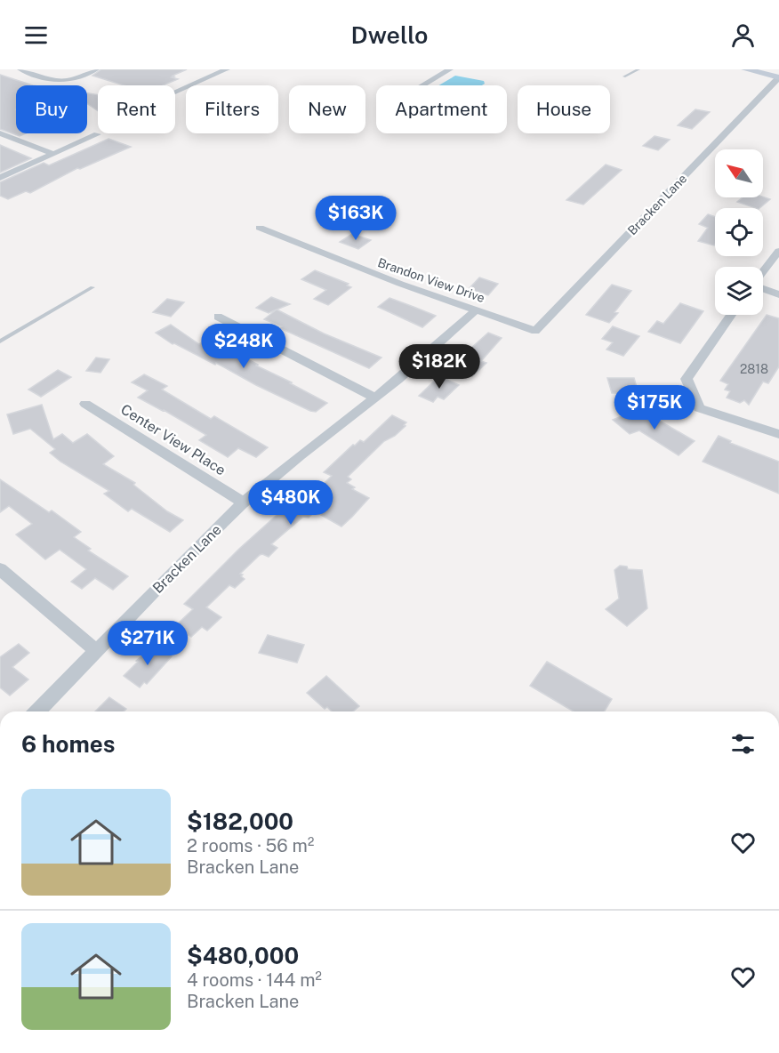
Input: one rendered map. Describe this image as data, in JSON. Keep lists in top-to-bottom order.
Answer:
{
  "streets": {
    "street": ["Bracken Lane", "Brandon View Drive", "Center View Place"]
  },
  "crossings": [
    ["Bracken Lane", "Brandon View Drive"],
    ["Bracken Lane", "Center View Place"]
  ],
  "house_numbers": ["2818"],
  "north": "top left",
  "page": {
    "header": "Dwello",
    "chip": [
      "Buy",
      "Rent",
      "Filters",
      "New",
      "Apartment",
      "House"
    ],
    "price": [
      "$163K",
      "$248K",
      "$182K",
      "$175K",
      "$480K",
      "$271K"
    ],
    "heading": "6 homes",
    "list": [
      {
        "name": "$182,000",
        "note": "2 rooms · 56 m² · Bracken Lane"
      },
      {
        "name": "$480,000",
        "note": "4 rooms · 144 m² · Bracken Lane"
      }
    ]
  }
}
